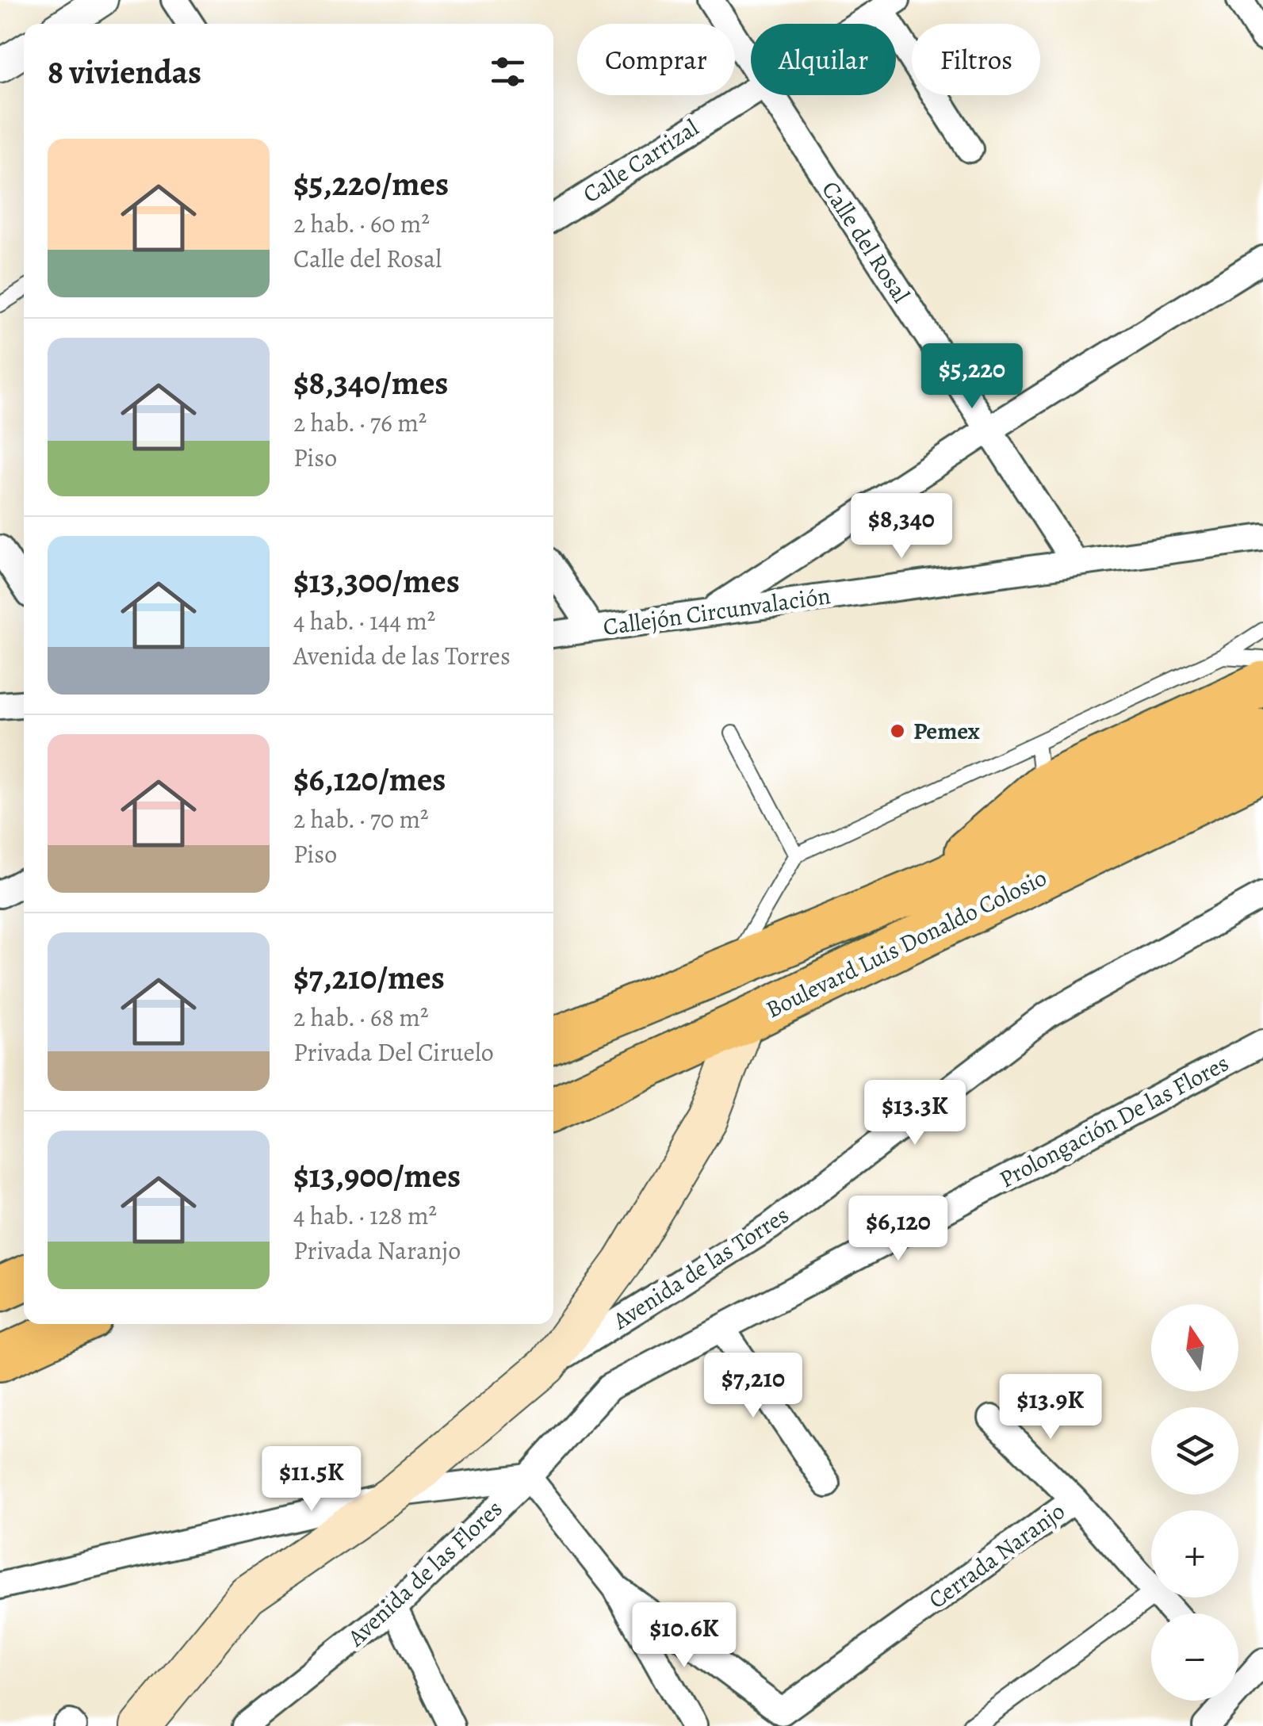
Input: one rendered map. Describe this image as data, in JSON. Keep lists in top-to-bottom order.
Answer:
{
  "streets": {
    "highway": ["Boulevard Luis Donaldo Colosio"],
    "main road": ["Avenida de las Torres"],
    "street": [
      "Calle Carrizal",
      "Calle del Rosal",
      "Callejón Circunvalación",
      "Prolongación De las Flores",
      "Cerrada Naranjo",
      "Avenida de las Flores"
    ]
  },
  "crossings": [
    ["Calle del Rosal", "Callejón Circunvalación"],
    ["Boulevard Luis Donaldo Colosio", "Avenida de las Torres"],
    ["Prolongación De las Flores", "Avenida de las Flores"]
  ],
  "places": ["Pemex"],
  "north": "top",
  "page": {
    "chip": ["Comprar", "Alquilar", "Filtros"],
    "heading": "8 viviendas",
    "list": [
      {
        "name": "$5,220/mes",
        "note": "2 hab. · 60 m² · Calle del Rosal"
      },
      {
        "name": "$8,340/mes",
        "note": "2 hab. · 76 m² · Piso"
      },
      {
        "name": "$13,300/mes",
        "note": "4 hab. · 144 m² · Avenida de las Torres"
      },
      {
        "name": "$6,120/mes",
        "note": "2 hab. · 70 m² · Piso"
      },
      {
        "name": "$7,210/mes",
        "note": "2 hab. · 68 m² · Privada Del Ciruelo"
      },
      {
        "name": "$13,900/mes",
        "note": "4 hab. · 128 m² · Privada Naranjo"
      }
    ],
    "price": [
      "$5,220",
      "$8,340",
      "$13.3K",
      "$6,120",
      "$7,210",
      "$13.9K",
      "$11.5K",
      "$10.6K"
    ],
    "map_buttons": ["+", "−"]
  }
}
